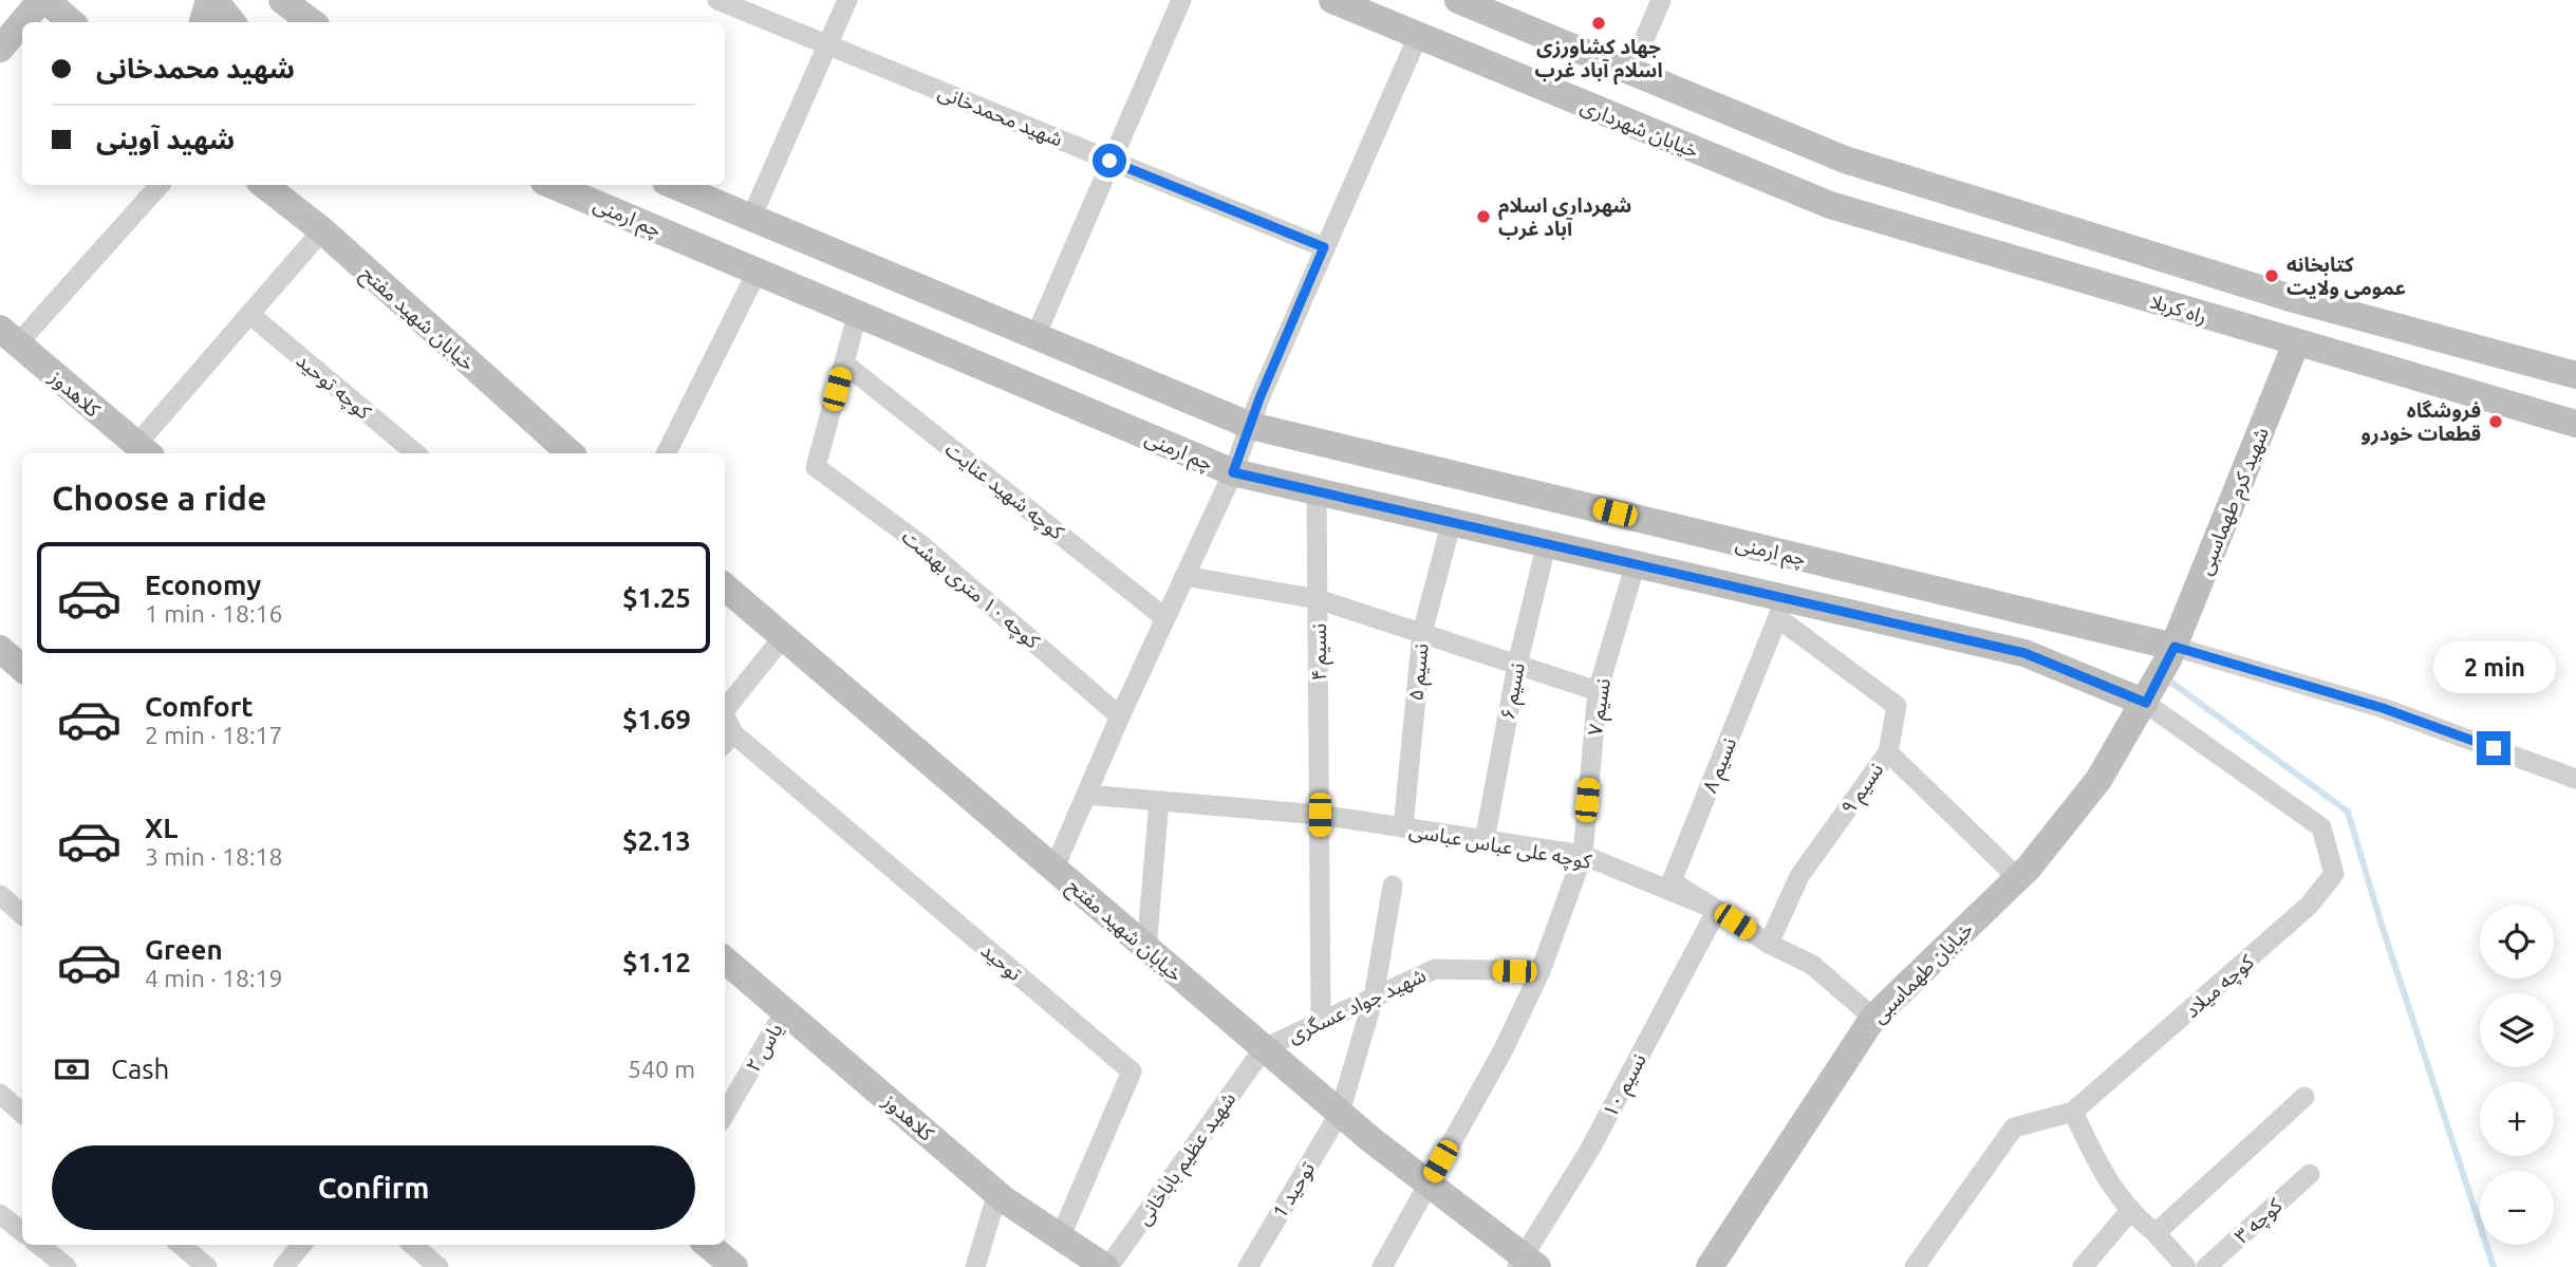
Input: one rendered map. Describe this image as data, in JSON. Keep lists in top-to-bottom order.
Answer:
{
  "streets": {
    "street": [
      "شهید محمدخانی",
      "خیابان شهرداری",
      "چم ارمنی",
      "راه کربلا",
      "خیابان شهید مفتح",
      "کوچه توحید",
      "کلاهدوز",
      "کوچه شهید عنایت",
      "شهید کرم طهماسبی",
      "کوچه ۱۰ متری بهشت",
      "نسیم ۴",
      "نسیم ۵",
      "نسیم ۶",
      "نسیم ۷",
      "نسیم ۸",
      "نسیم ۹",
      "کوچه علی عباس عباسی",
      "توحید",
      "خیابان طهماسبی",
      "کوچه میلاد",
      "شهید جواد عسگری",
      "یاس ۲",
      "نسیم ۱۰",
      "شهید عظیم باباخانی",
      "توحید 1",
      "کوچه ۳"
    ]
  },
  "crossings": [
    ["خیابان شهرداری", "راه کربلا"],
    ["چم ارمنی", "شهید کرم طهماسبی"],
    ["چم ارمنی", "نسیم ۴"],
    ["چم ارمنی", "نسیم ۵"],
    ["چم ارمنی", "نسیم ۶"],
    ["چم ارمنی", "نسیم ۷"],
    ["چم ارمنی", "نسیم ۸"],
    ["چم ارمنی", "خیابان طهماسبی"],
    ["چم ارمنی", "کوچه میلاد"],
    ["راه کربلا", "شهید کرم طهماسبی"],
    ["خیابان شهید مفتح", "نسیم ۷"],
    ["خیابان شهید مفتح", "شهید جواد عسگری"],
    ["خیابان شهید مفتح", "نسیم ۱۰"],
    ["خیابان شهید مفتح", "شهید عظیم باباخانی"],
    ["خیابان شهید مفتح", "توحید 1"],
    ["کلاهدوز", "توحید"],
    ["کلاهدوز", "یاس ۲"],
    ["کلاهدوز", "شهید عظیم باباخانی"],
    ["کوچه شهید عنایت", "کوچه ۱۰ متری بهشت"],
    ["شهید کرم طهماسبی", "خیابان طهماسبی"],
    ["شهید کرم طهماسبی", "کوچه میلاد"],
    ["نسیم ۴", "کوچه علی عباس عباسی"],
    ["نسیم ۴", "شهید جواد عسگری"],
    ["نسیم ۵", "کوچه علی عباس عباسی"],
    ["نسیم ۶", "کوچه علی عباس عباسی"],
    ["نسیم ۷", "کوچه علی عباس عباسی"],
    ["نسیم ۷", "شهید جواد عسگری"],
    ["نسیم ۸", "کوچه علی عباس عباسی"],
    ["نسیم ۸", "نسیم ۱۰"],
    ["نسیم ۹", "کوچه علی عباس عباسی"],
    ["نسیم ۹", "خیابان طهماسبی"],
    ["کوچه علی عباس عباسی", "خیابان طهماسبی"],
    ["کوچه علی عباس عباسی", "نسیم ۱۰"],
    ["خیابان طهماسبی", "کوچه میلاد"],
    ["شهید جواد عسگری", "شهید عظیم باباخانی"],
    ["شهید جواد عسگری", "توحید 1"]
  ],
  "places": [
    "جهاد کشاورزی اسلام آباد غرب",
    "شهرداری اسلام آباد غرب",
    "کتابخانه عمومی ولایت",
    "فروشگاه قطعات خودرو"
  ],
  "page": {
    "banner": ["شهید محمدخانی", "شهید آوینی"],
    "heading": "Choose a ride",
    "list": [
      {
        "name": "Economy",
        "note": "1 min · 18:16",
        "value": "$1.25"
      },
      {
        "name": "Comfort",
        "note": "2 min · 18:17",
        "value": "$1.69"
      },
      {
        "name": "XL",
        "note": "3 min · 18:18",
        "value": "$2.13"
      },
      {
        "name": "Green",
        "note": "4 min · 18:19",
        "value": "$1.12"
      }
    ],
    "bubble": "2 min",
    "map_buttons": ["+", "−"],
    "pay": ["Cash", "540 m"],
    "buttons": "Confirm"
  }
}
